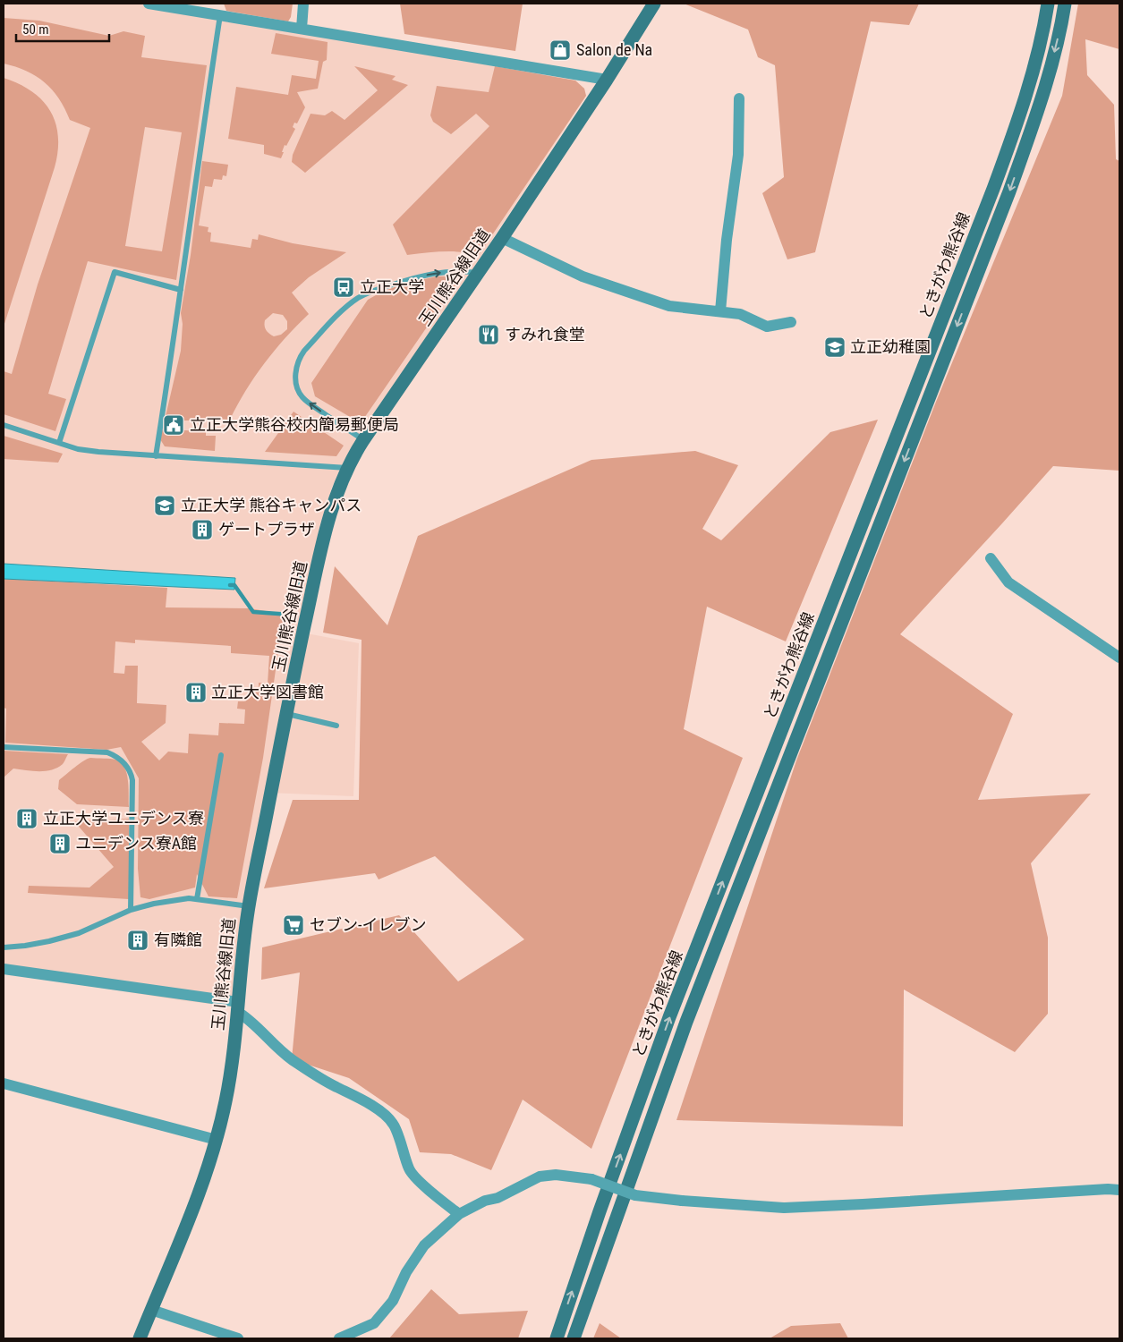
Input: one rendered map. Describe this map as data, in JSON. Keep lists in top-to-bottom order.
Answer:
{
  "streets": {
    "main road": ["ときがわ熊谷線", "玉川熊谷線旧道"]
  },
  "places": {
    "shop": ["Salon de Na"],
    "bus stop": ["立正大学"],
    "restaurant": ["すみれ食堂"],
    "school or university": ["立正幼稚園", "立正大学 熊谷キャンパス"],
    "public building": ["立正大学熊谷校内簡易郵便局"],
    "building": [
      "ゲートプラザ",
      "立正大学図書館",
      "立正大学ユニデンス寮",
      "ユニデンス寮A館",
      "有隣館"
    ],
    "supermarket": ["セブン-イレブン"]
  },
  "scale_bar": "50 m"
}
